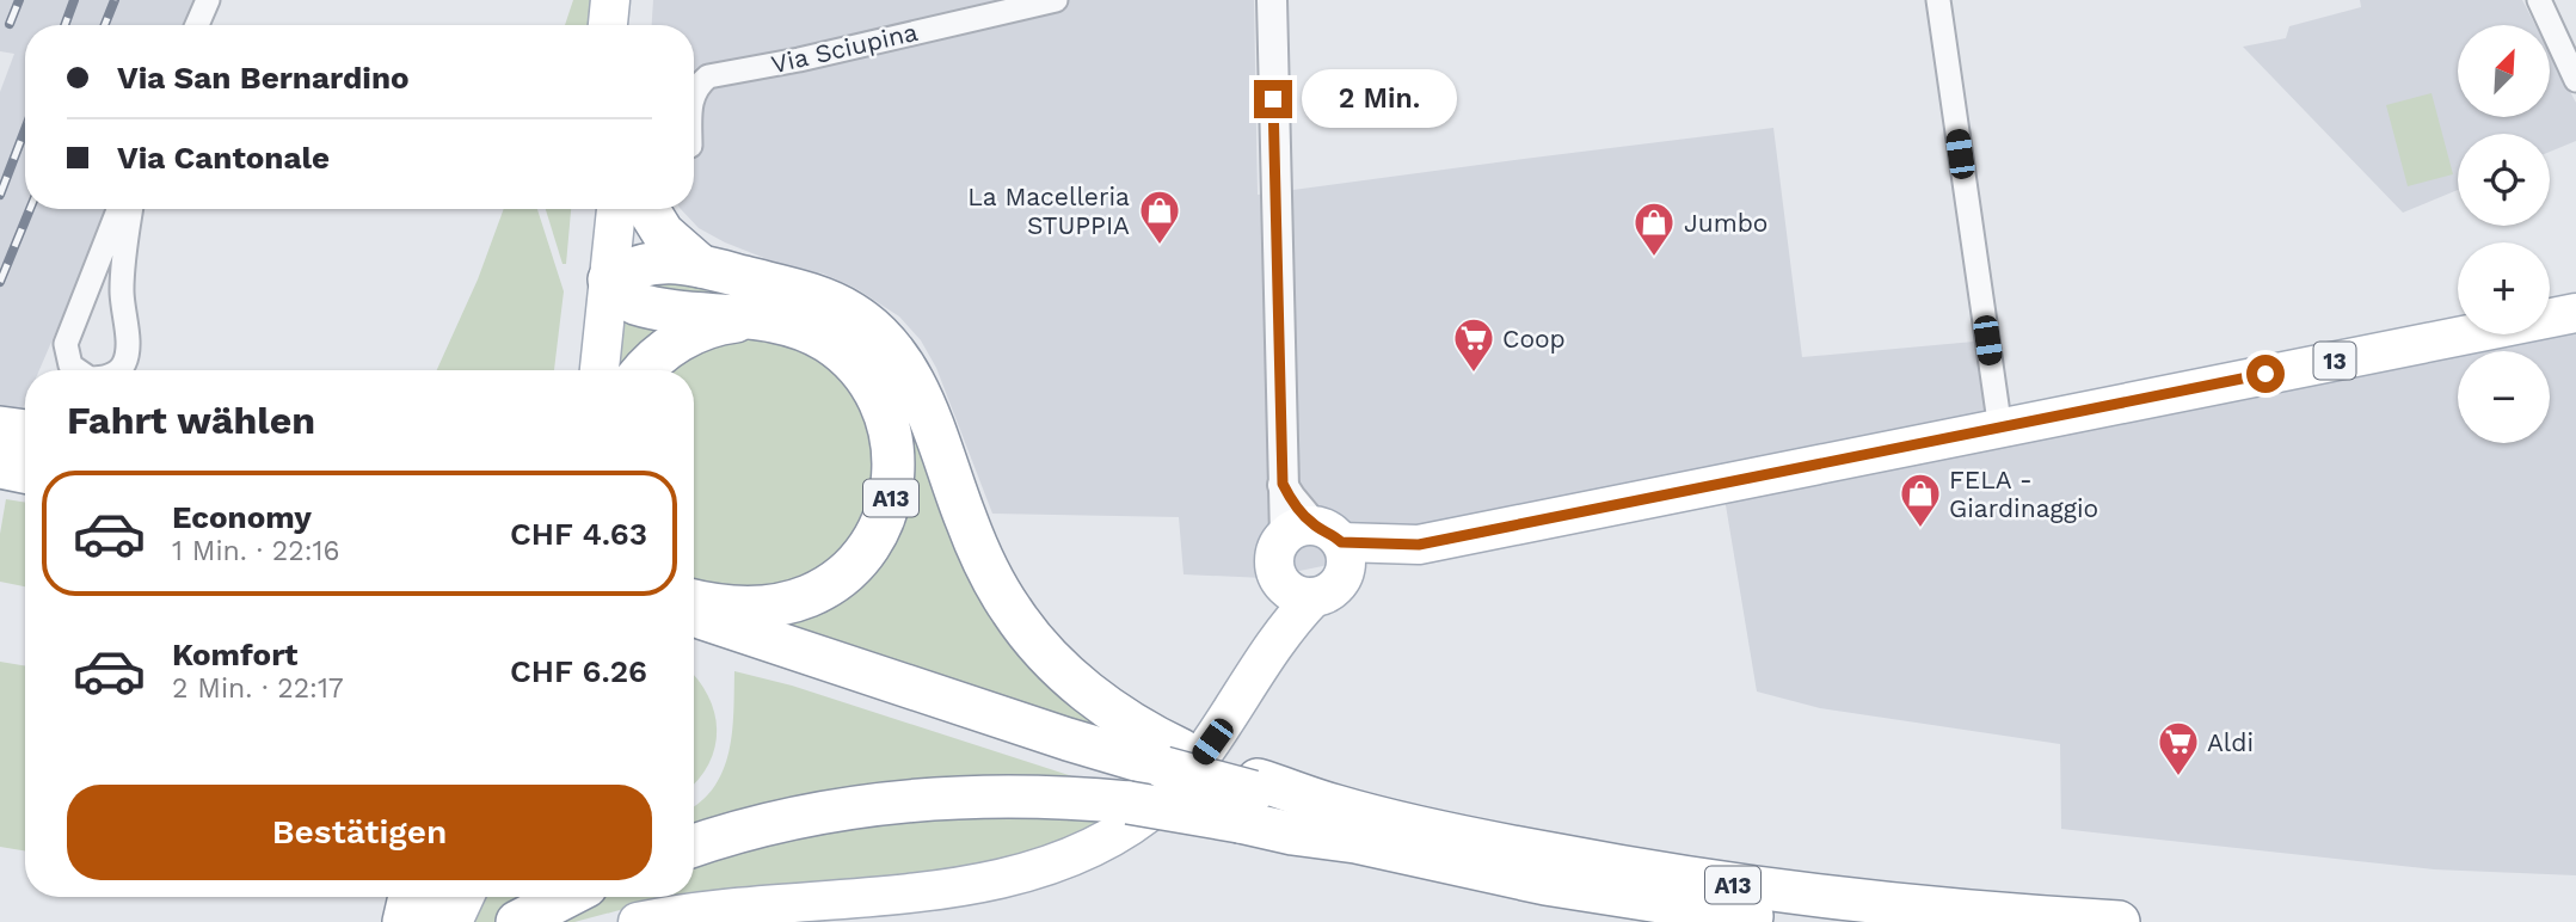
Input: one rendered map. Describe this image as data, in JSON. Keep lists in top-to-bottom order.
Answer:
{
  "streets": {
    "highway": ["A13"],
    "main road": ["13"],
    "street": ["Via Sciupina"]
  },
  "places": {
    "shop": ["La Macelleria STUPPIA", "Jumbo", "FELA - Giardinaggio"],
    "supermarket": ["Coop", "Aldi"]
  },
  "north": "top right",
  "page": {
    "map_buttons": ["+", "−"],
    "banner": ["Via San Bernardino", "Via Cantonale"],
    "bubble": "2 Min.",
    "heading": "Fahrt wählen",
    "list": [
      {
        "name": "Economy",
        "note": "1 Min. · 22:16",
        "value": "CHF 4.63"
      },
      {
        "name": "Komfort",
        "note": "2 Min. · 22:17",
        "value": "CHF 6.26"
      }
    ],
    "buttons": "Bestätigen"
  }
}
